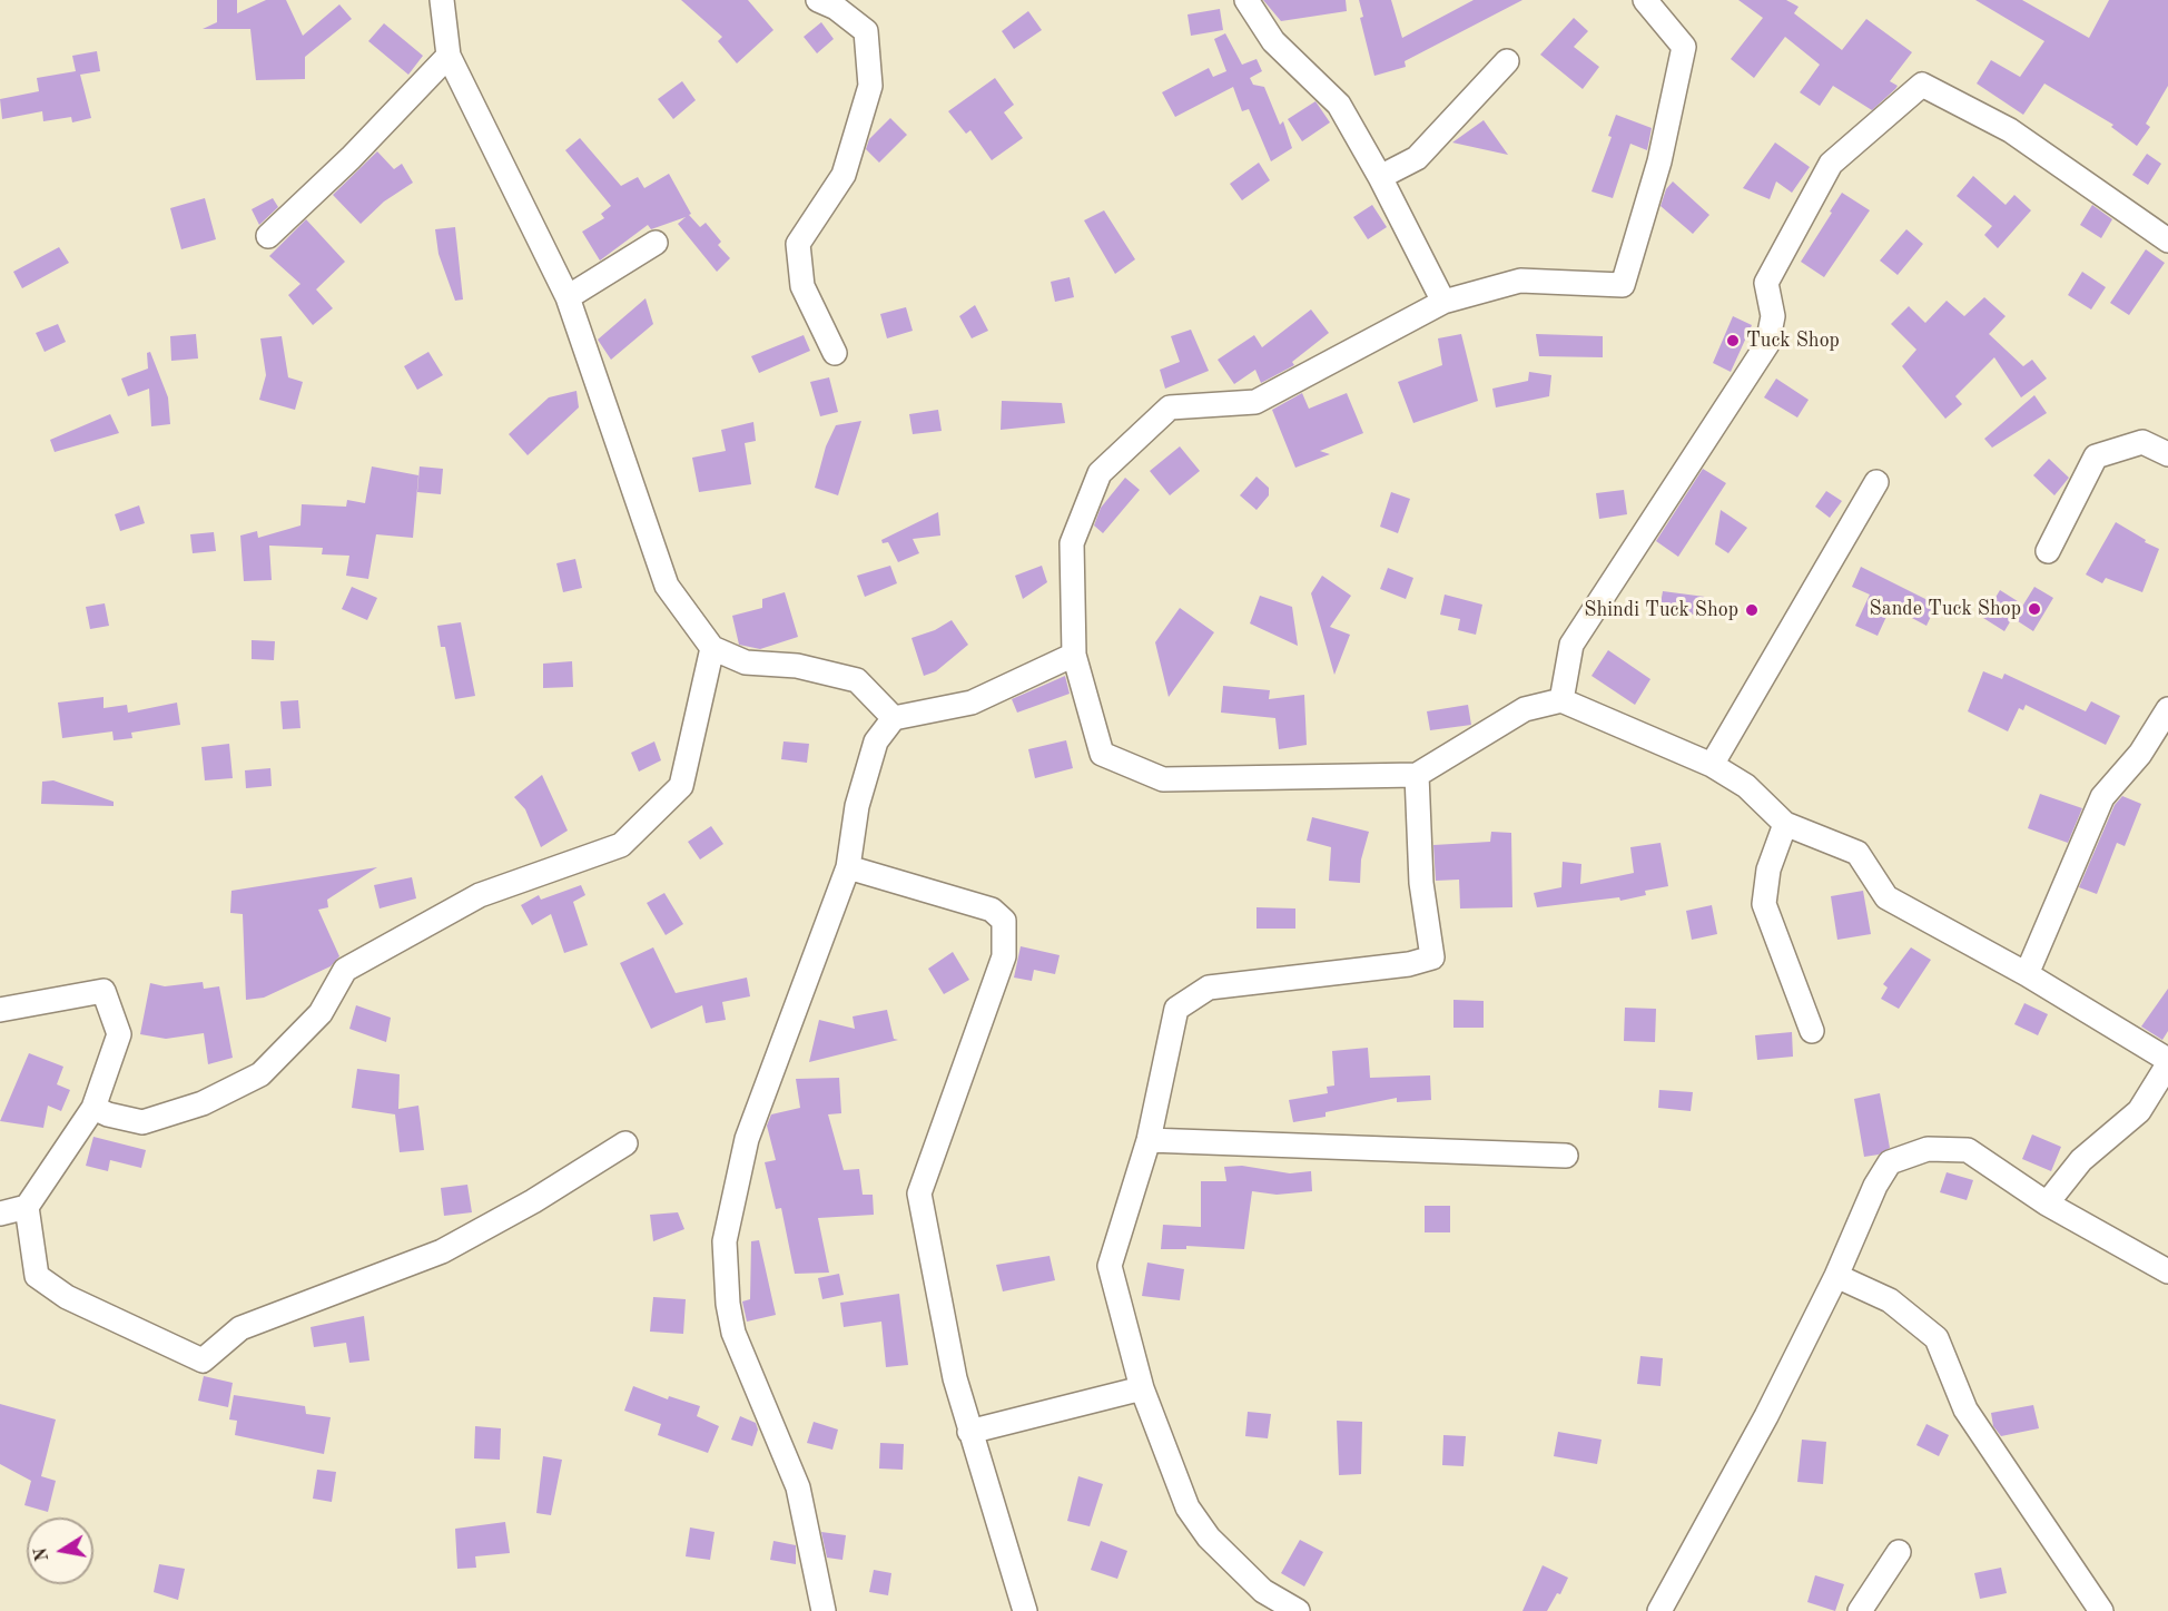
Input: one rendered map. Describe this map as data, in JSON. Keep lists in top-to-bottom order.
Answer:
{
  "places": ["Tuck Shop", "Sande Tuck Shop", "Shindi Tuck Shop"],
  "north": "left"
}
